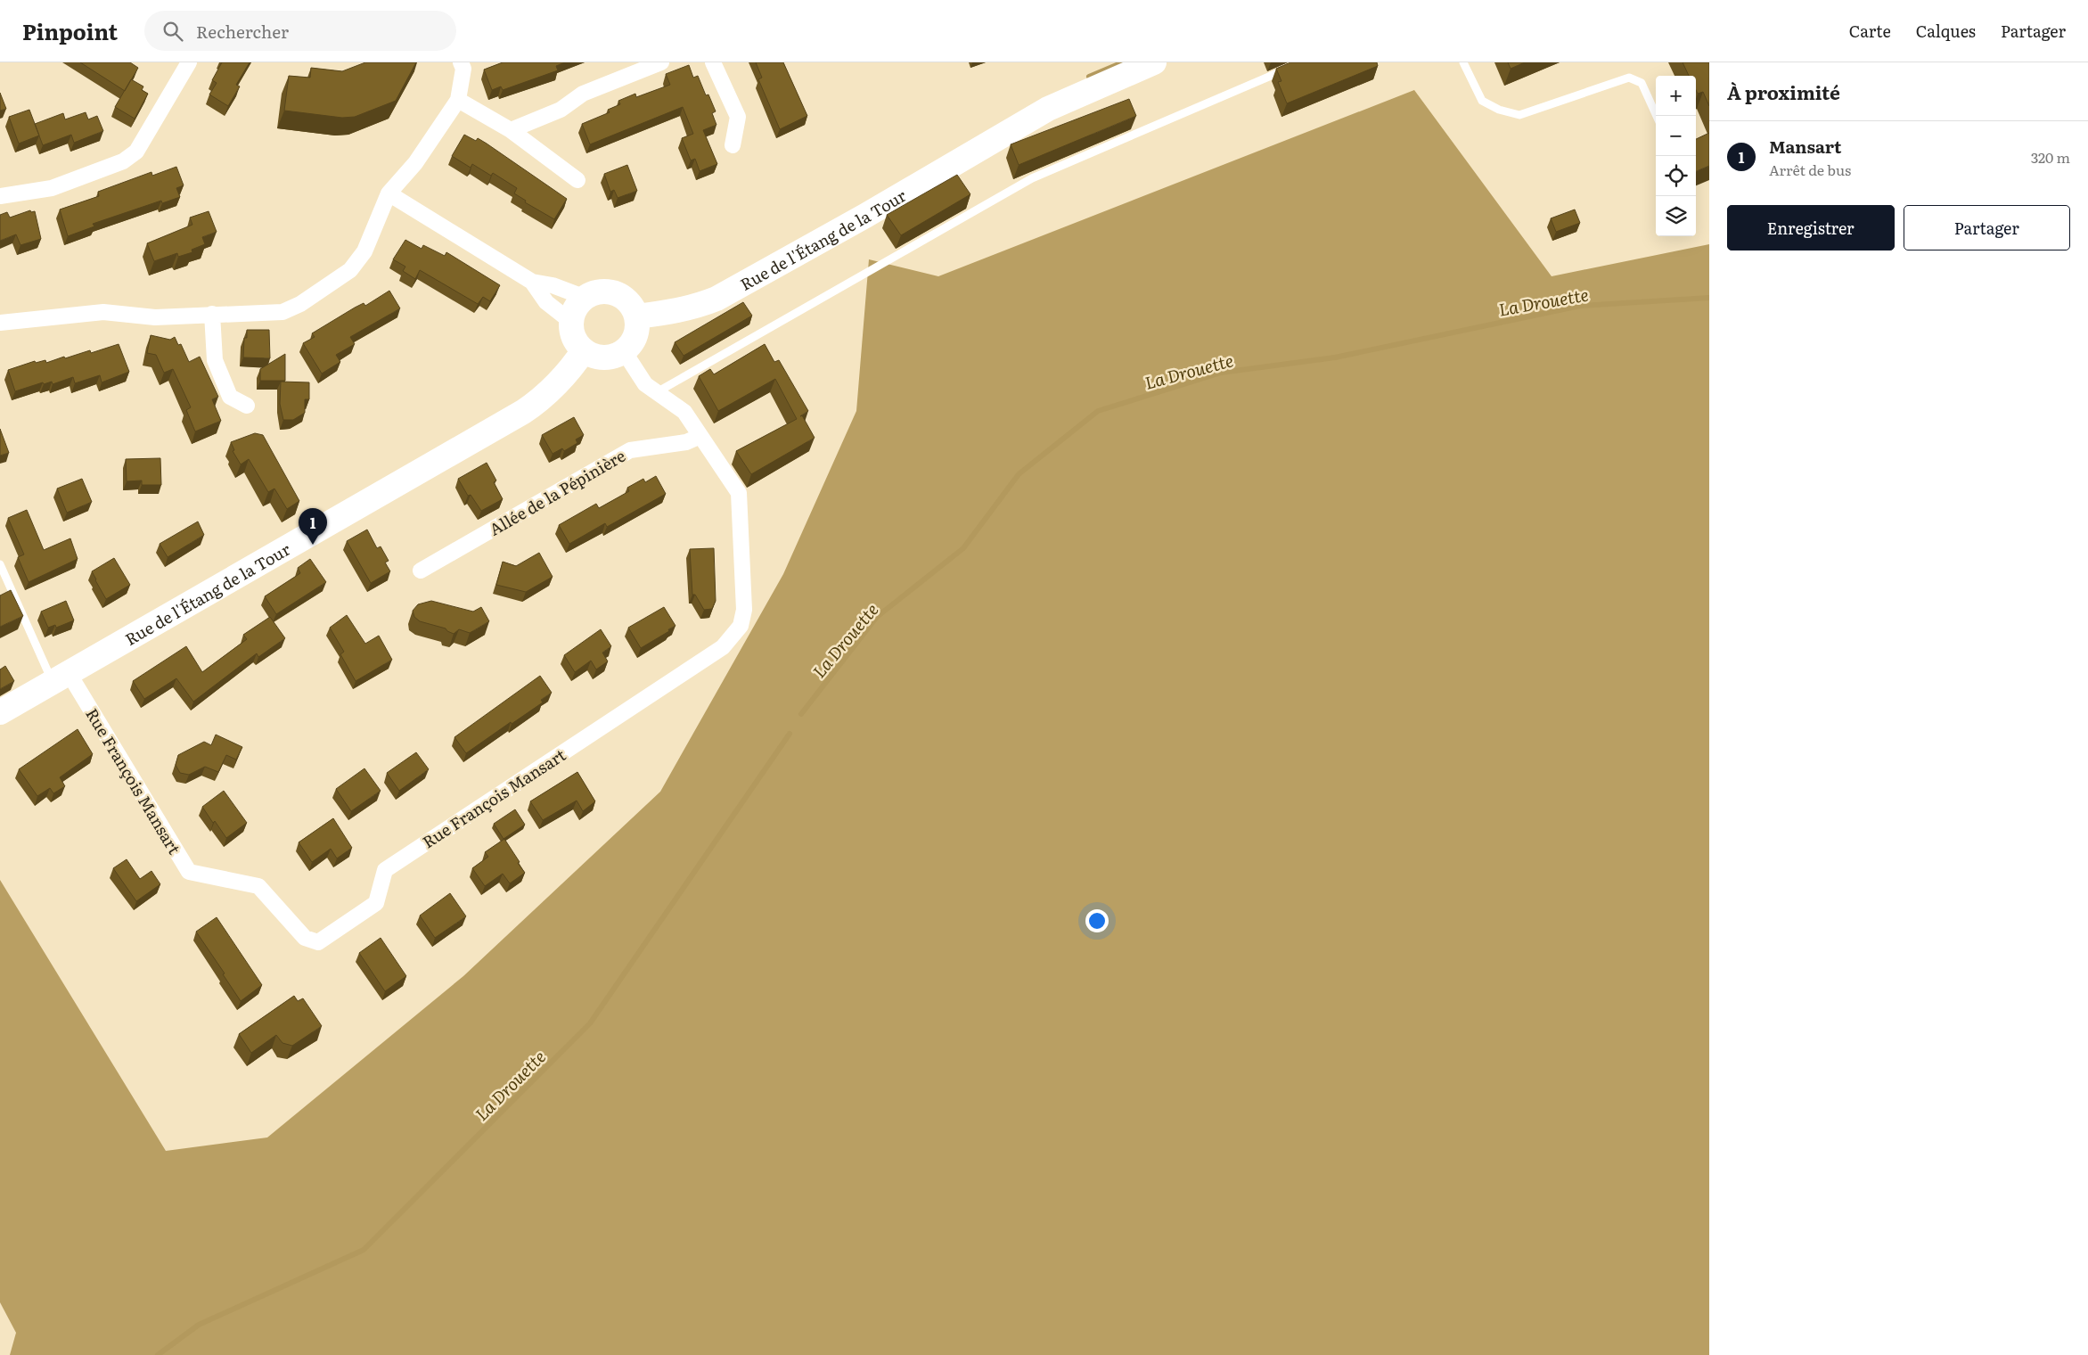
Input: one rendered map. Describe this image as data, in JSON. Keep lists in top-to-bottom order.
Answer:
{
  "streets": {
    "main road": ["Rue de l'Étang de la Tour"],
    "street": ["Allée de la Pépinière", "Rue François Mansart"]
  },
  "crossings": [
    ["Rue de l'Étang de la Tour", "Rue François Mansart"],
    ["Allée de la Pépinière", "Rue François Mansart"]
  ],
  "water": ["La Drouette"],
  "page": {
    "header": "Pinpoint",
    "search": "Rechercher",
    "nav": ["Carte", "Calques", "Partager"],
    "heading": "À proximité",
    "map_buttons": ["+", "−"],
    "list": [
      {
        "mark": "1",
        "name": "Mansart",
        "note": "Arrêt de bus",
        "value": "320 m"
      }
    ],
    "buttons": ["Enregistrer", "Partager"],
    "pins": "1"
  }
}
